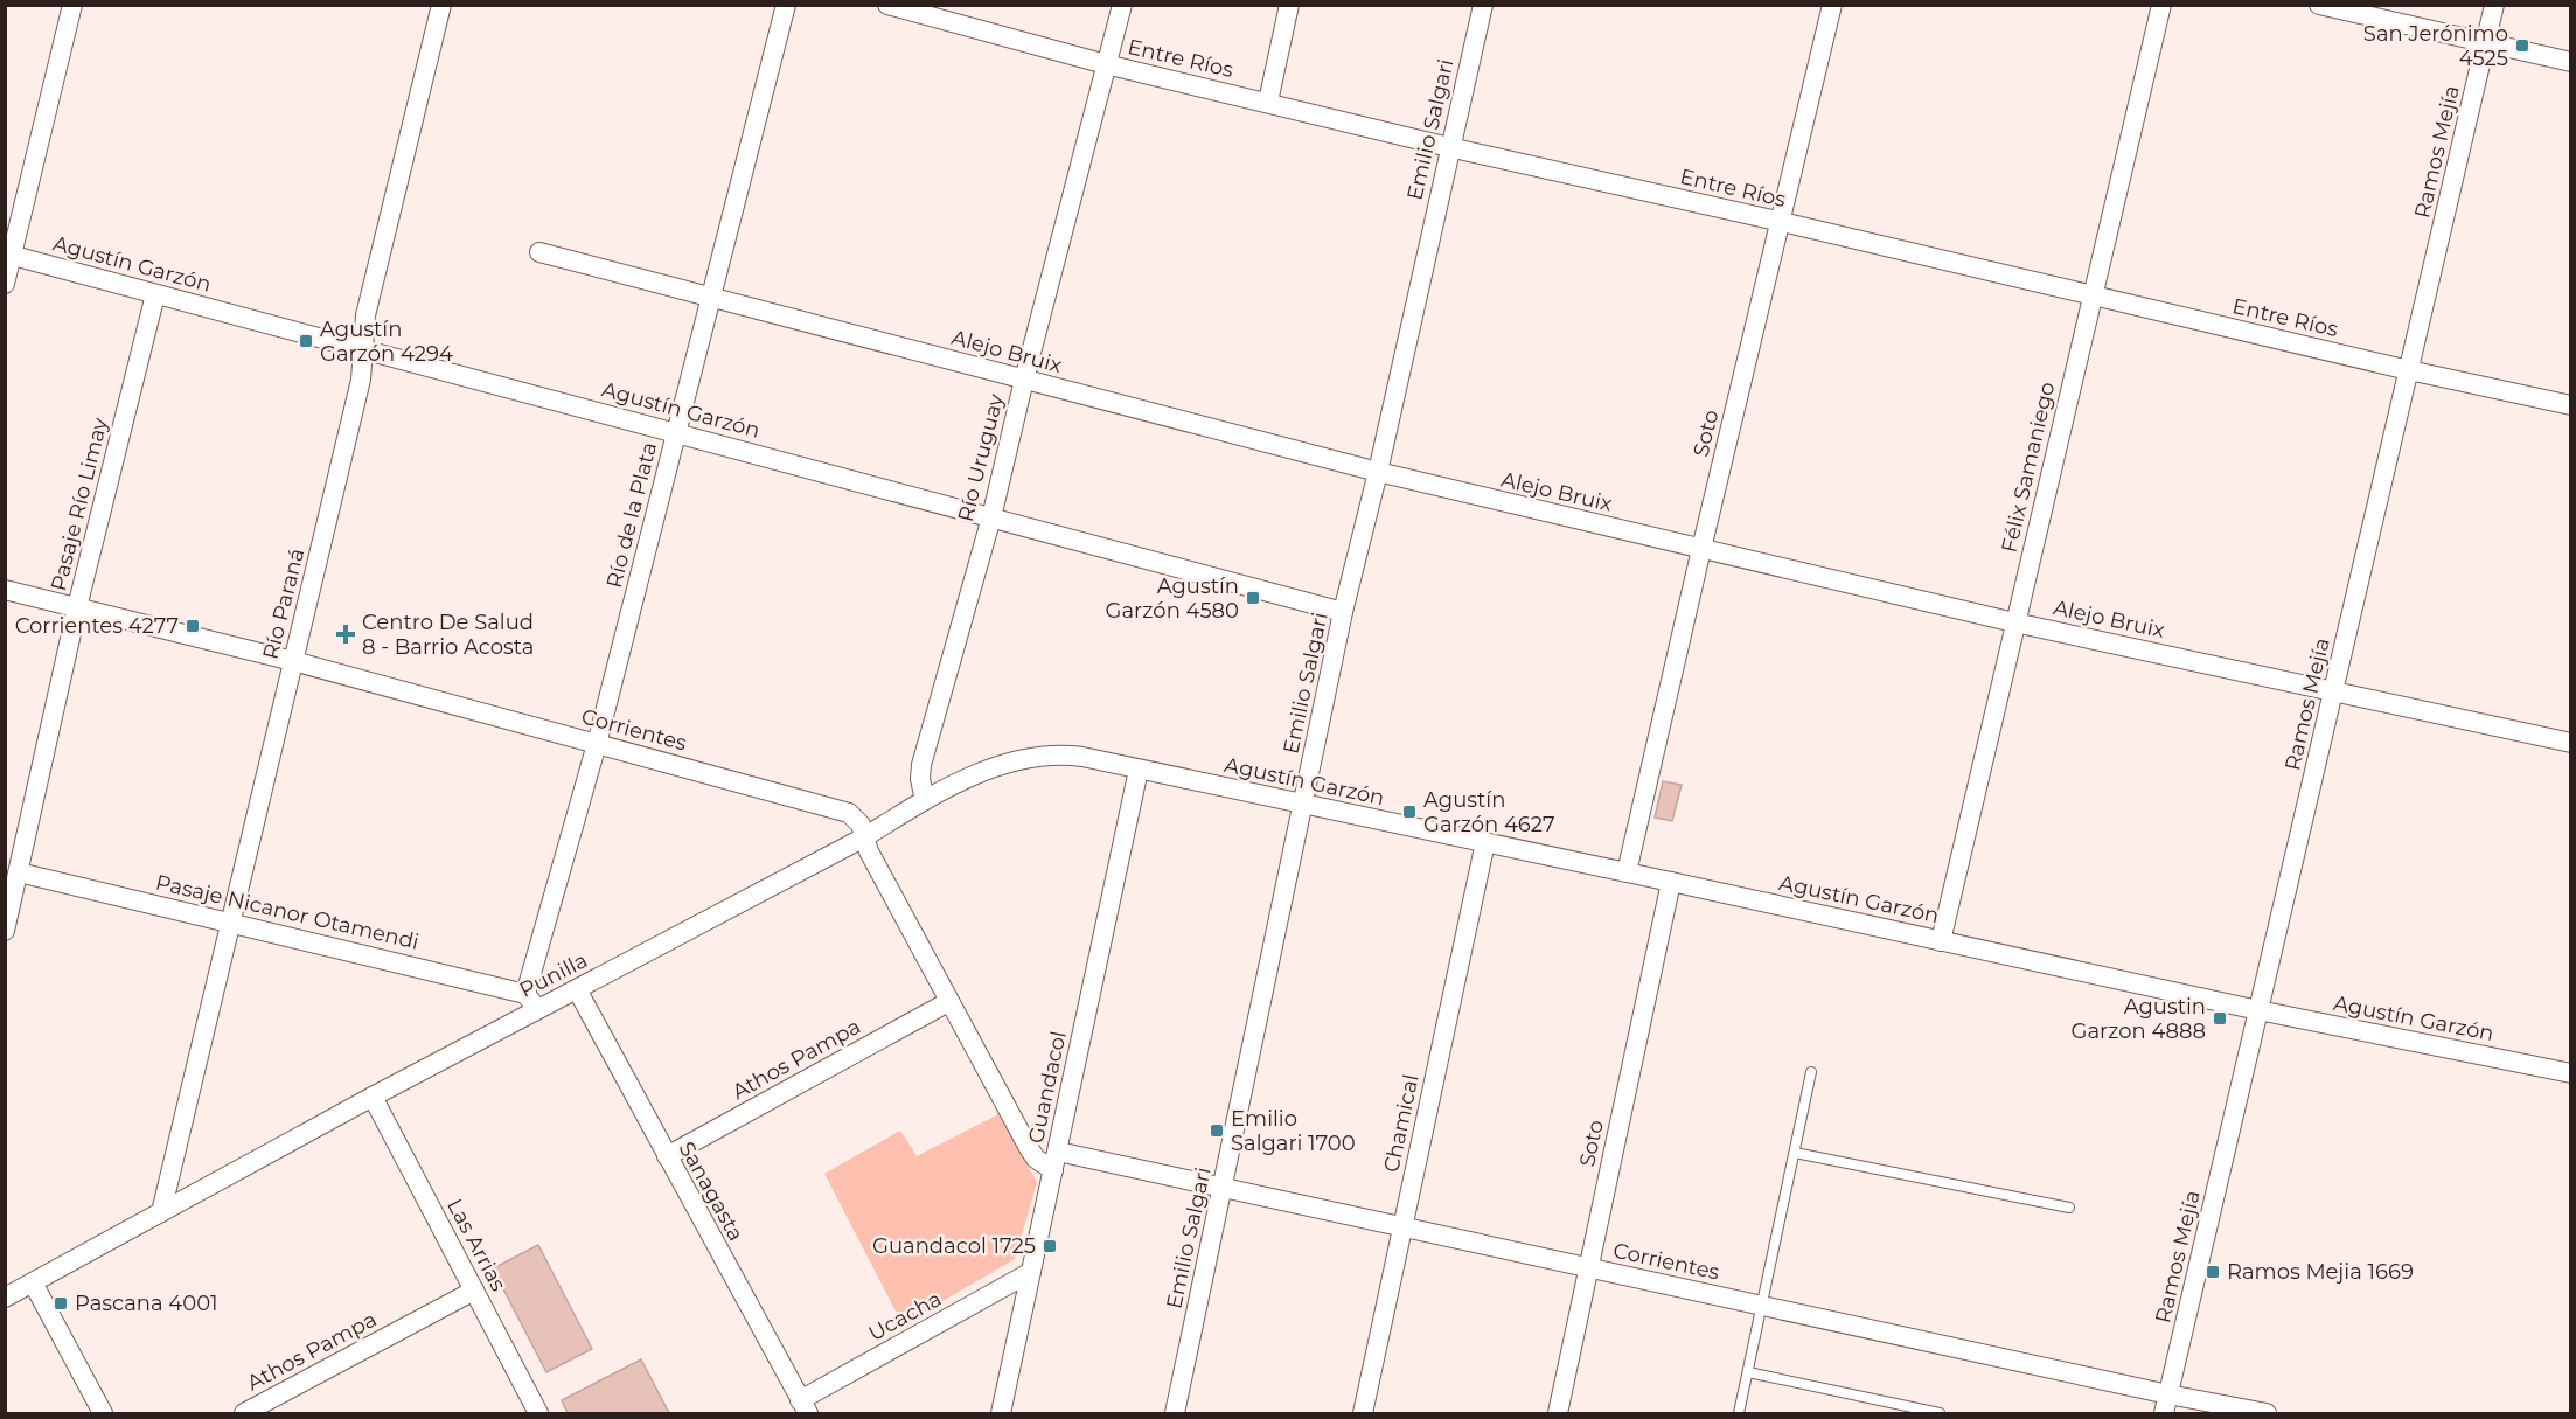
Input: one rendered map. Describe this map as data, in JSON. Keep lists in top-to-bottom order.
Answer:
{
  "streets": {
    "street": [
      "Entre Ríos",
      "Emilio Salgari",
      "Ramos Mejía",
      "Agustín Garzón",
      "Alejo Bruix",
      "Soto",
      "Río Uruguay",
      "Félix Samaniego",
      "Pasaje Río Limay",
      "Río de la Plata",
      "Río Paraná",
      "Corrientes",
      "Pasaje Nicanor Otamendi",
      "Punilla",
      "Athos Pampa",
      "Guandacol",
      "Chamical",
      "Sanagasta",
      "Las Arrias",
      "Ucacha"
    ]
  },
  "crossings": [
    ["Entre Ríos", "Emilio Salgari"],
    ["Entre Ríos", "Ramos Mejía"],
    ["Entre Ríos", "Soto"],
    ["Entre Ríos", "Río Uruguay"],
    ["Entre Ríos", "Félix Samaniego"],
    ["Emilio Salgari", "Agustín Garzón"],
    ["Emilio Salgari", "Alejo Bruix"],
    ["Emilio Salgari", "Corrientes"],
    ["Ramos Mejía", "Agustín Garzón"],
    ["Ramos Mejía", "Alejo Bruix"],
    ["Ramos Mejía", "Corrientes"],
    ["Agustín Garzón", "Soto"],
    ["Agustín Garzón", "Río Uruguay"],
    ["Agustín Garzón", "Félix Samaniego"],
    ["Agustín Garzón", "Pasaje Río Limay"],
    ["Agustín Garzón", "Río de la Plata"],
    ["Agustín Garzón", "Río Paraná"],
    ["Agustín Garzón", "Punilla"],
    ["Agustín Garzón", "Guandacol"],
    ["Agustín Garzón", "Chamical"],
    ["Alejo Bruix", "Soto"],
    ["Alejo Bruix", "Río Uruguay"],
    ["Alejo Bruix", "Félix Samaniego"],
    ["Alejo Bruix", "Río de la Plata"],
    ["Soto", "Corrientes"],
    ["Río Uruguay", "Punilla"],
    ["Pasaje Río Limay", "Corrientes"],
    ["Pasaje Río Limay", "Pasaje Nicanor Otamendi"],
    ["Río de la Plata", "Corrientes"],
    ["Río de la Plata", "Pasaje Nicanor Otamendi"],
    ["Río de la Plata", "Punilla"],
    ["Río Paraná", "Corrientes"],
    ["Río Paraná", "Pasaje Nicanor Otamendi"],
    ["Río Paraná", "Punilla"],
    ["Corrientes", "Punilla"],
    ["Corrientes", "Athos Pampa"],
    ["Corrientes", "Guandacol"],
    ["Corrientes", "Chamical"],
    ["Pasaje Nicanor Otamendi", "Punilla"],
    ["Punilla", "Guandacol"],
    ["Punilla", "Sanagasta"],
    ["Punilla", "Las Arrias"],
    ["Athos Pampa", "Sanagasta"],
    ["Athos Pampa", "Las Arrias"],
    ["Guandacol", "Ucacha"],
    ["Sanagasta", "Ucacha"]
  ],
  "places": {
    "transit": [
      "San Jerónimo 4525",
      "Agustín Garzón 4294",
      "Agustín Garzón 4580",
      "Corrientes 4277",
      "Agustín Garzón 4627",
      "Agustin Garzon 4888",
      "Emilio Salgari 1700",
      "Guandacol 1725",
      "Ramos Mejia 1669",
      "Pascana 4001"
    ],
    "health": ["Centro De Salud 8 - Barrio Acosta"]
  }
}
